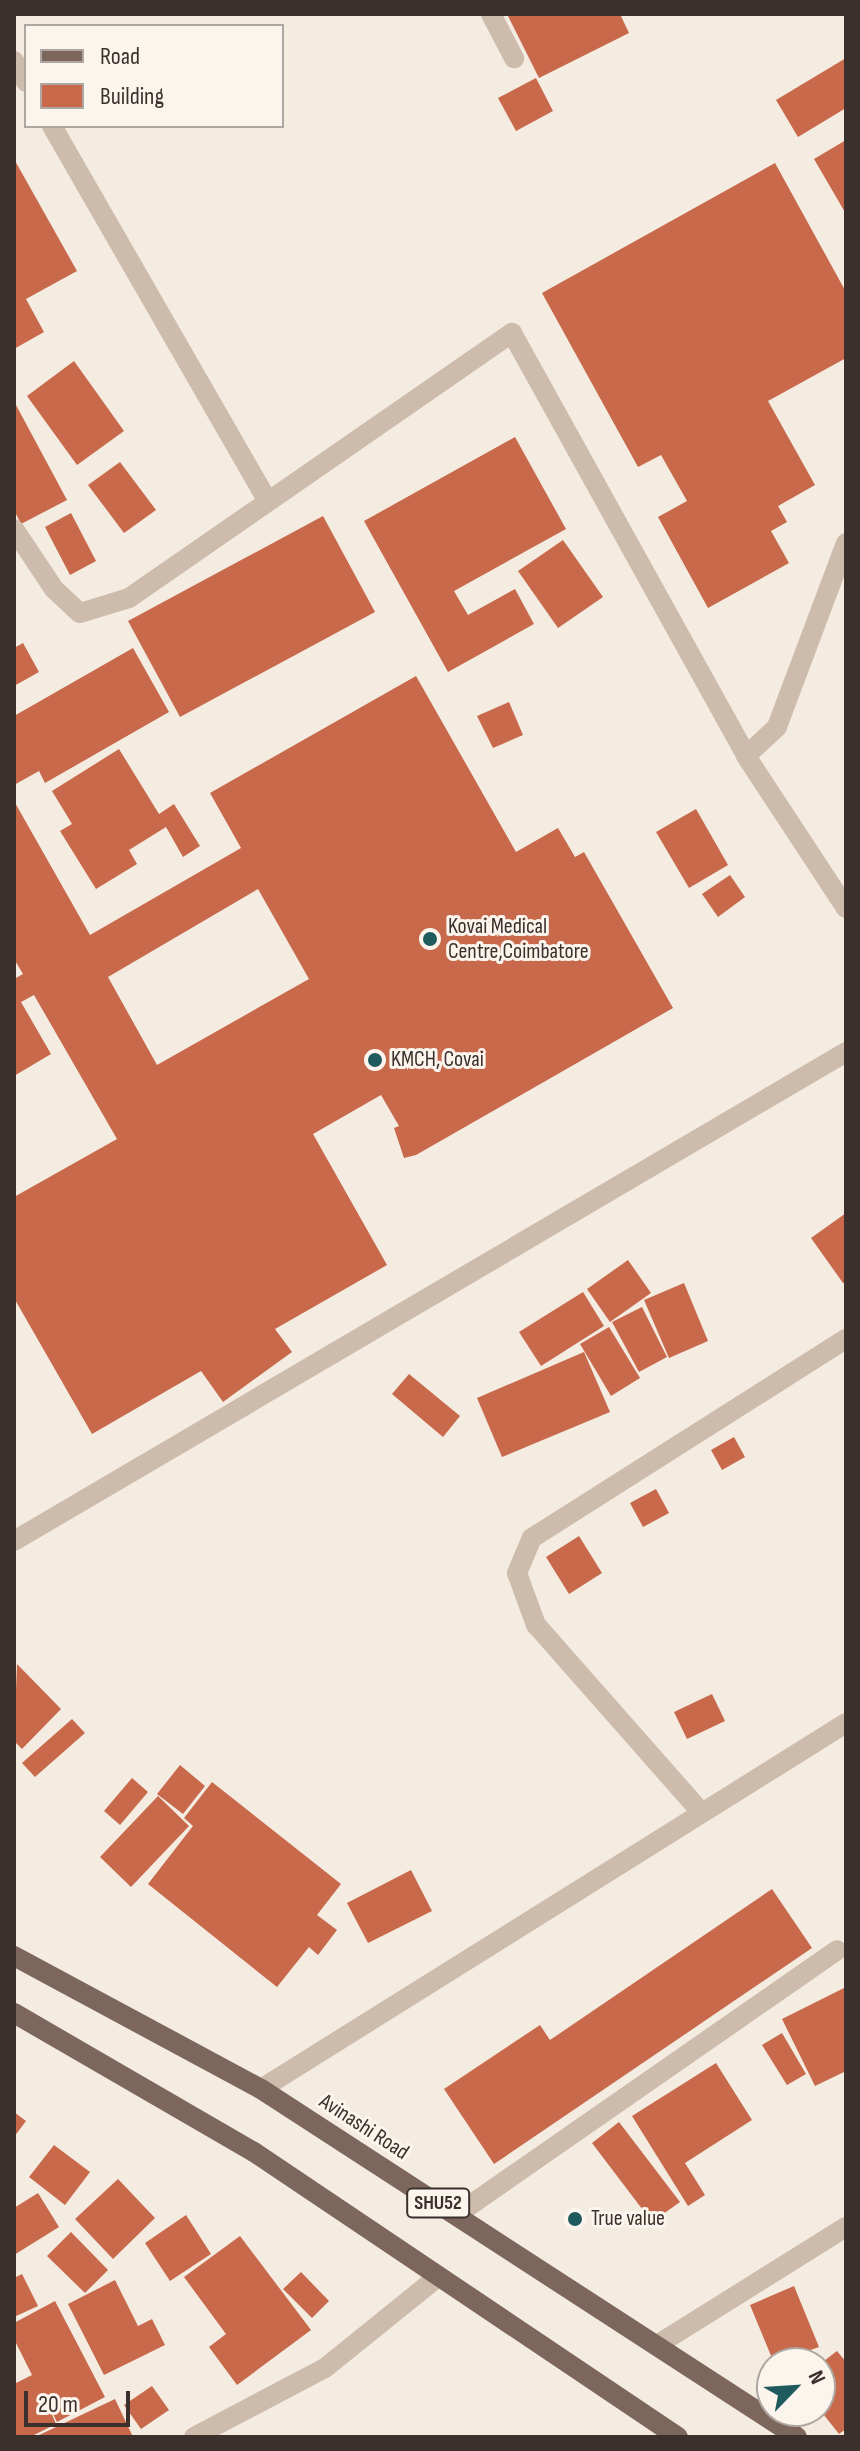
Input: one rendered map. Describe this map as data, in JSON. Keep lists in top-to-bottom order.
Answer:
{
  "streets": {
    "main road": ["Avinashi Road", "SHU52"]
  },
  "places": ["Kovai Medical Centre,Coimbatore", "KMCH, Covai", "True value"],
  "legend": ["Road", "Building"],
  "scale_bar": "20 m",
  "north": "top right"
}
